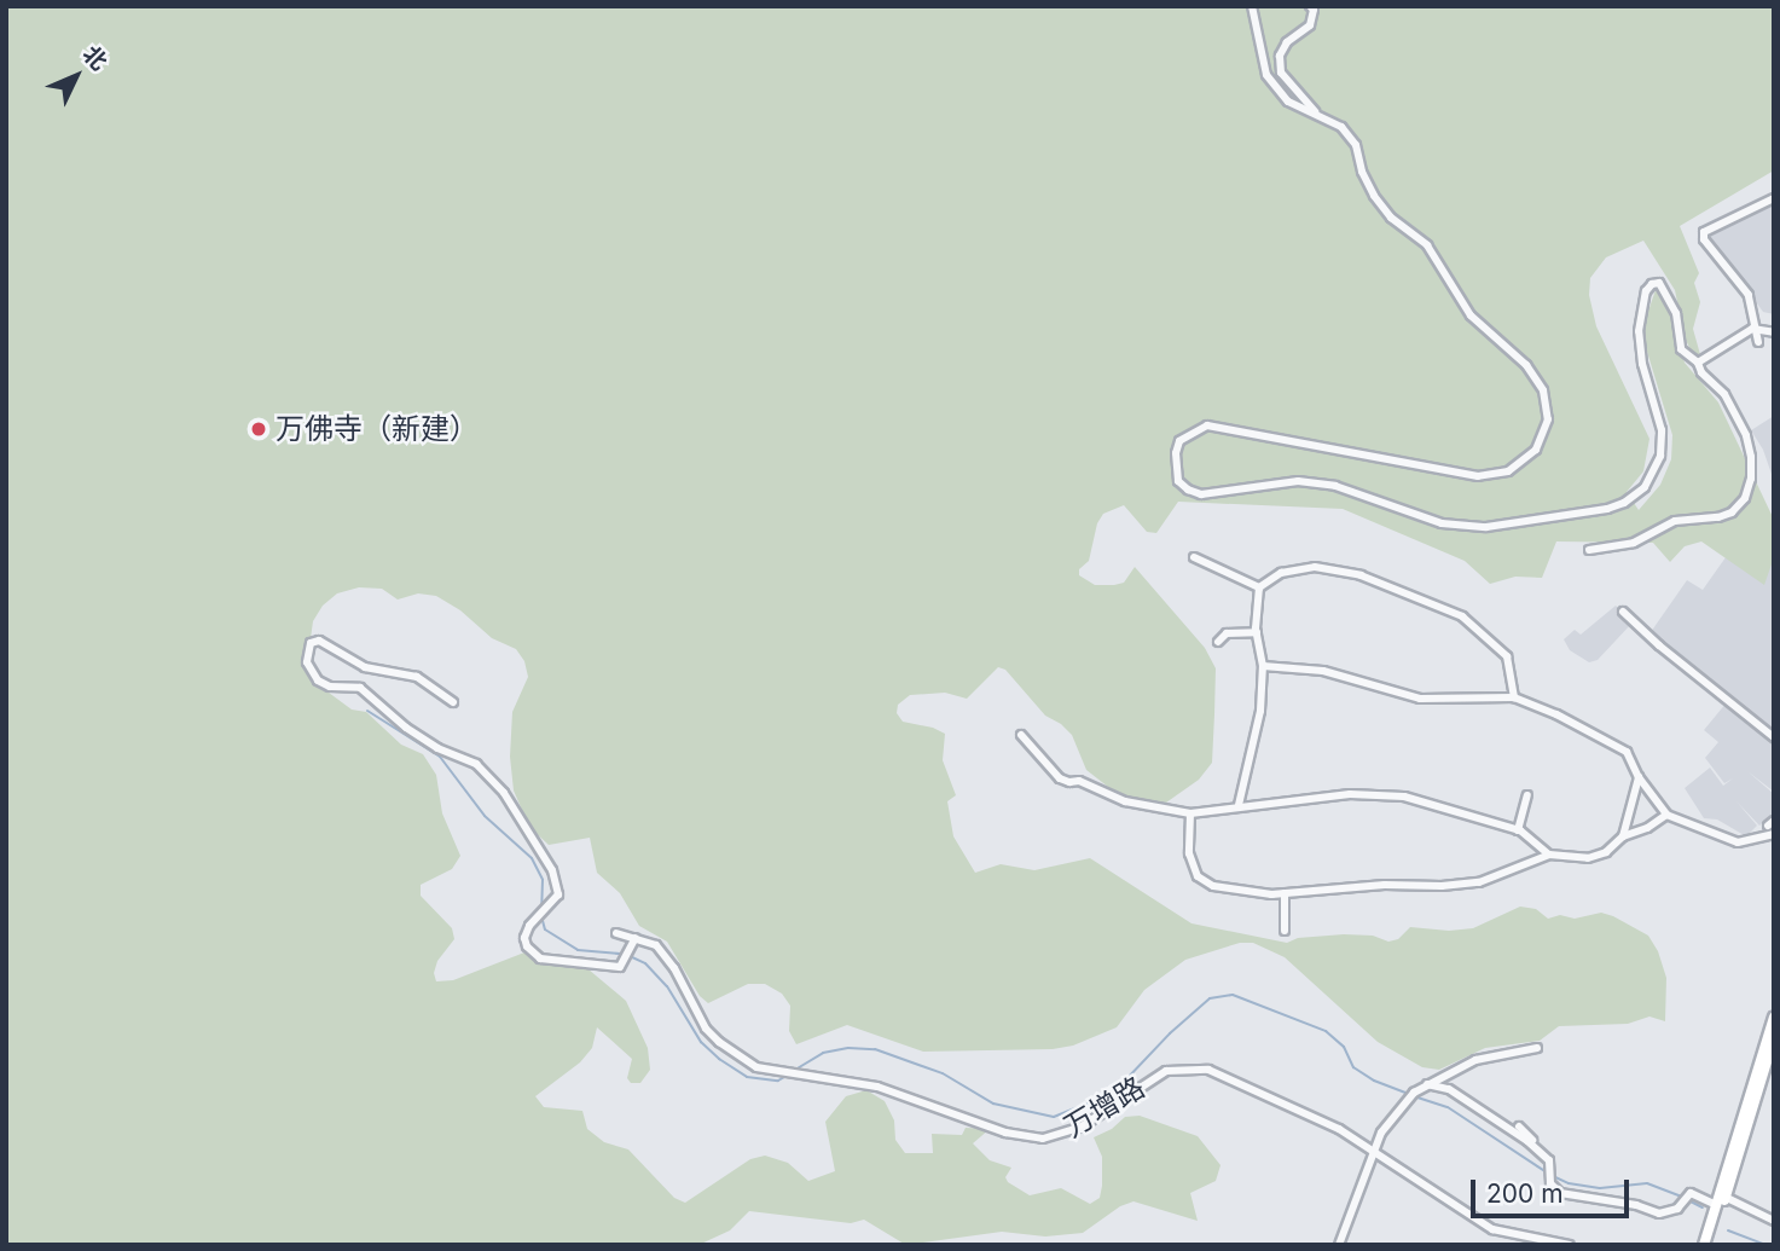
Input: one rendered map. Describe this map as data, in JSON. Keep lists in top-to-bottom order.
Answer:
{
  "streets": {
    "street": ["万增路"]
  },
  "places": ["万佛寺（新建）"],
  "scale_bar": "200 m",
  "north": "top right"
}
